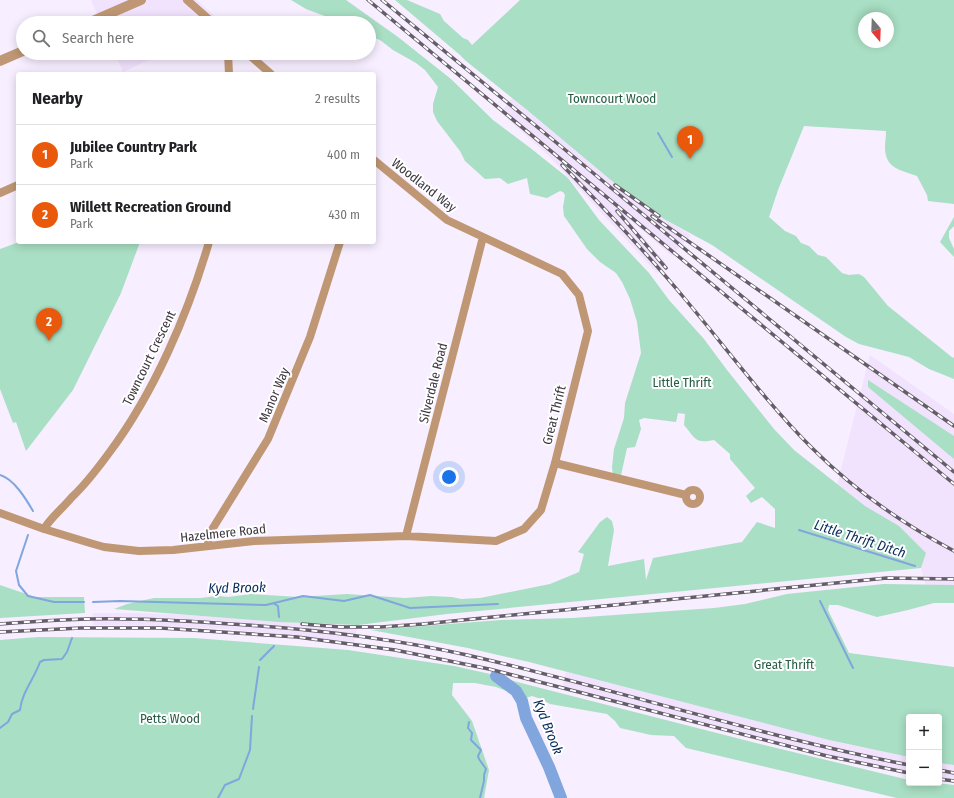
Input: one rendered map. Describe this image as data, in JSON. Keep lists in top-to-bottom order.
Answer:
{
  "streets": {
    "street": [
      "Woodland Way",
      "Towncourt Crescent",
      "Silverdale Road",
      "Manor Way",
      "Great Thrift",
      "Hazelmere Road"
    ]
  },
  "crossings": [
    ["Woodland Way", "Silverdale Road"],
    ["Woodland Way", "Great Thrift"],
    ["Towncourt Crescent", "Hazelmere Road"],
    ["Silverdale Road", "Great Thrift"],
    ["Silverdale Road", "Hazelmere Road"],
    ["Manor Way", "Hazelmere Road"],
    ["Great Thrift", "Hazelmere Road"]
  ],
  "water": ["Little Thrift Ditch", "Kyd Brook"],
  "parks": [
    "Towncourt Wood",
    "Little Thrift",
    "Great Thrift",
    "Petts Wood"
  ],
  "north": "bottom",
  "page": {
    "search": "Search here",
    "heading": ["Nearby", "2 results"],
    "list": [
      {
        "mark": "1",
        "name": "Jubilee Country Park",
        "note": "Park",
        "value": "400 m"
      },
      {
        "mark": "2",
        "name": "Willett Recreation Ground",
        "note": "Park",
        "value": "430 m"
      }
    ],
    "pins": ["1", "2"],
    "map_buttons": ["+", "−"]
  }
}
